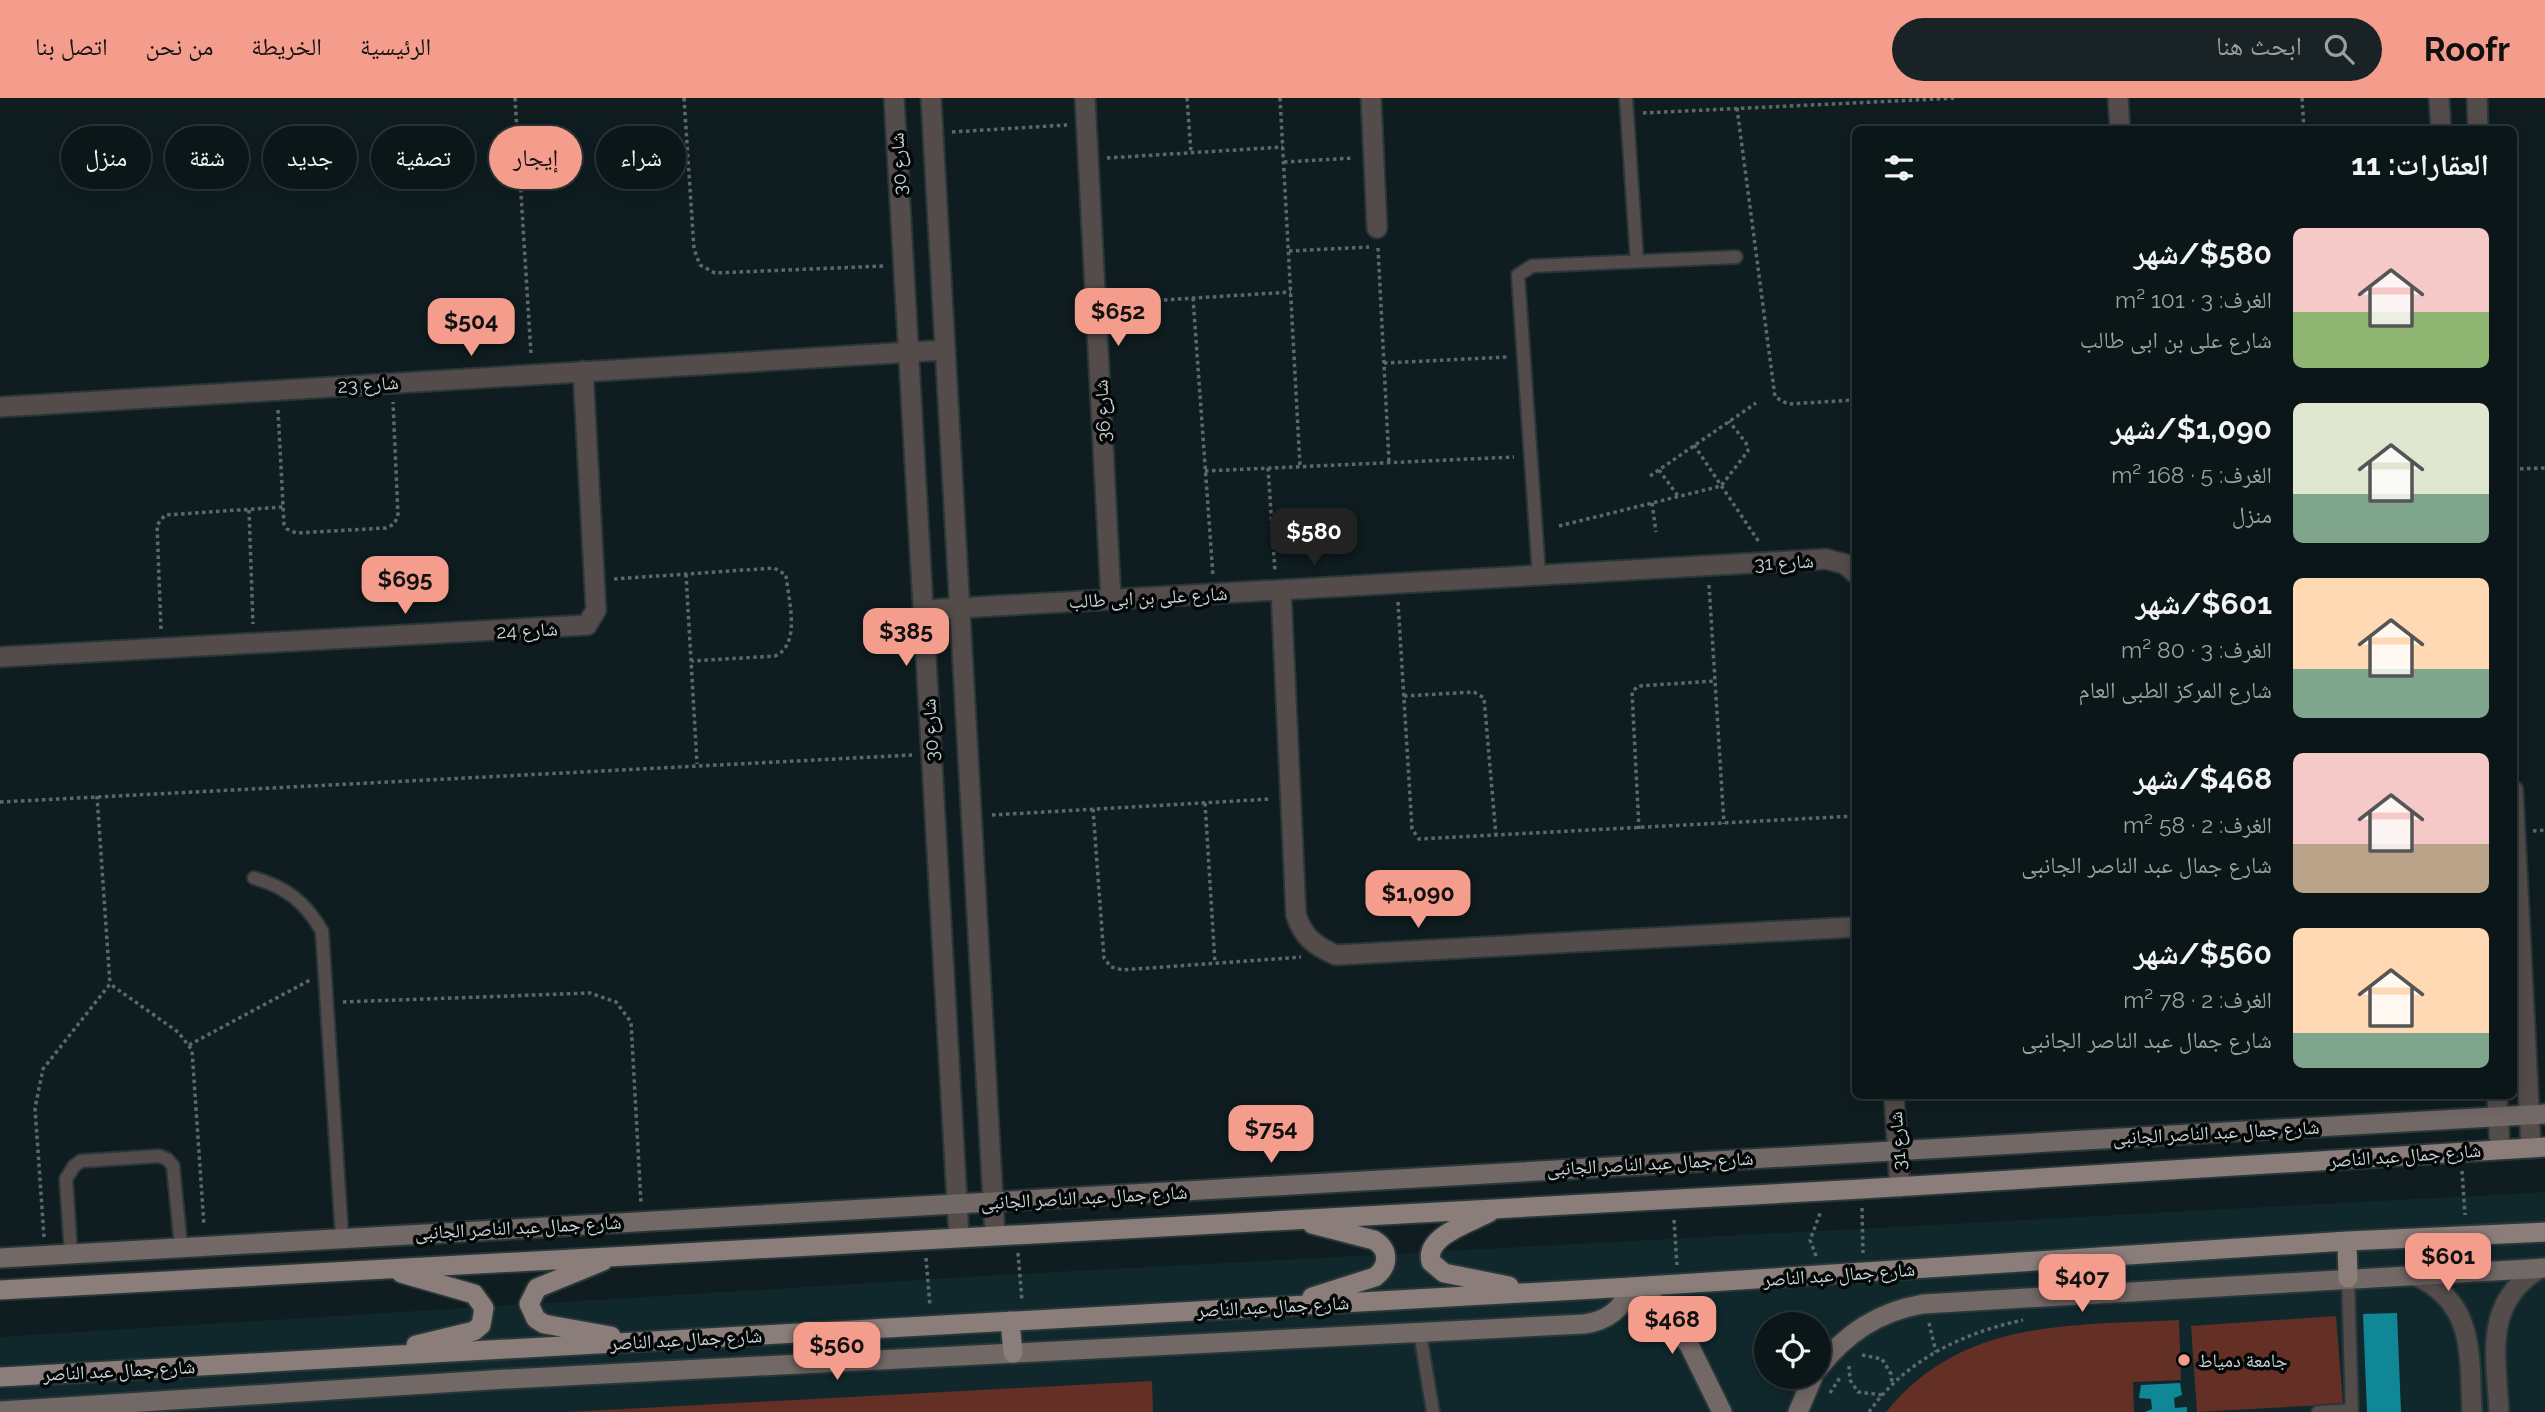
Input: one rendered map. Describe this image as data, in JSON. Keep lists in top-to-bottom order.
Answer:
{
  "streets": {
    "main road": ["شارع جمال عبد الناصر الجانبى", "شارع جمال عبد الناصر"],
    "street": [
      "شارع 30",
      "شارع 23",
      "شارع 36",
      "شارع 31",
      "شارع على بن ابى طالب",
      "شارع 24"
    ]
  },
  "crossings": [
    ["شارع 30", "شارع 23"],
    ["شارع 30", "شارع على بن ابى طالب"],
    ["شارع 30", "شارع جمال عبد الناصر الجانبى"],
    ["شارع 30", "شارع جمال عبد الناصر"],
    ["شارع 23", "شارع 24"],
    ["شارع 36", "شارع على بن ابى طالب"],
    ["شارع 31", "شارع على بن ابى طالب"],
    ["شارع 31", "شارع جمال عبد الناصر الجانبى"],
    ["شارع 31", "شارع جمال عبد الناصر"]
  ],
  "places": ["جامعة دمياط"],
  "page": {
    "header": "Roofr",
    "search": "ابحث هنا",
    "nav": [
      "الرئيسية",
      "الخريطة",
      "من نحن",
      "اتصل بنا"
    ],
    "chip": [
      "شراء",
      "إيجار",
      "تصفية",
      "جديد",
      "شقة",
      "منزل"
    ],
    "heading": "العقارات: 11",
    "list": [
      {
        "name": "$580/شهر",
        "note": "الغرف: 3 · 101 m² · شارع على بن ابى طالب"
      },
      {
        "name": "$1,090/شهر",
        "note": "الغرف: 5 · 168 m² · منزل"
      },
      {
        "name": "$601/شهر",
        "note": "الغرف: 3 · 80 m² · شارع المركز الطبى العام"
      },
      {
        "name": "$468/شهر",
        "note": "الغرف: 2 · 58 m² · شارع جمال عبد الناصر الجانبى"
      },
      {
        "name": "$560/شهر",
        "note": "الغرف: 2 · 78 m² · شارع جمال عبد الناصر الجانبى"
      }
    ],
    "price": [
      "$652",
      "$504",
      "$580",
      "$695",
      "$385",
      "$1,090",
      "$754",
      "$601",
      "$407",
      "$468",
      "$560"
    ]
  }
}
